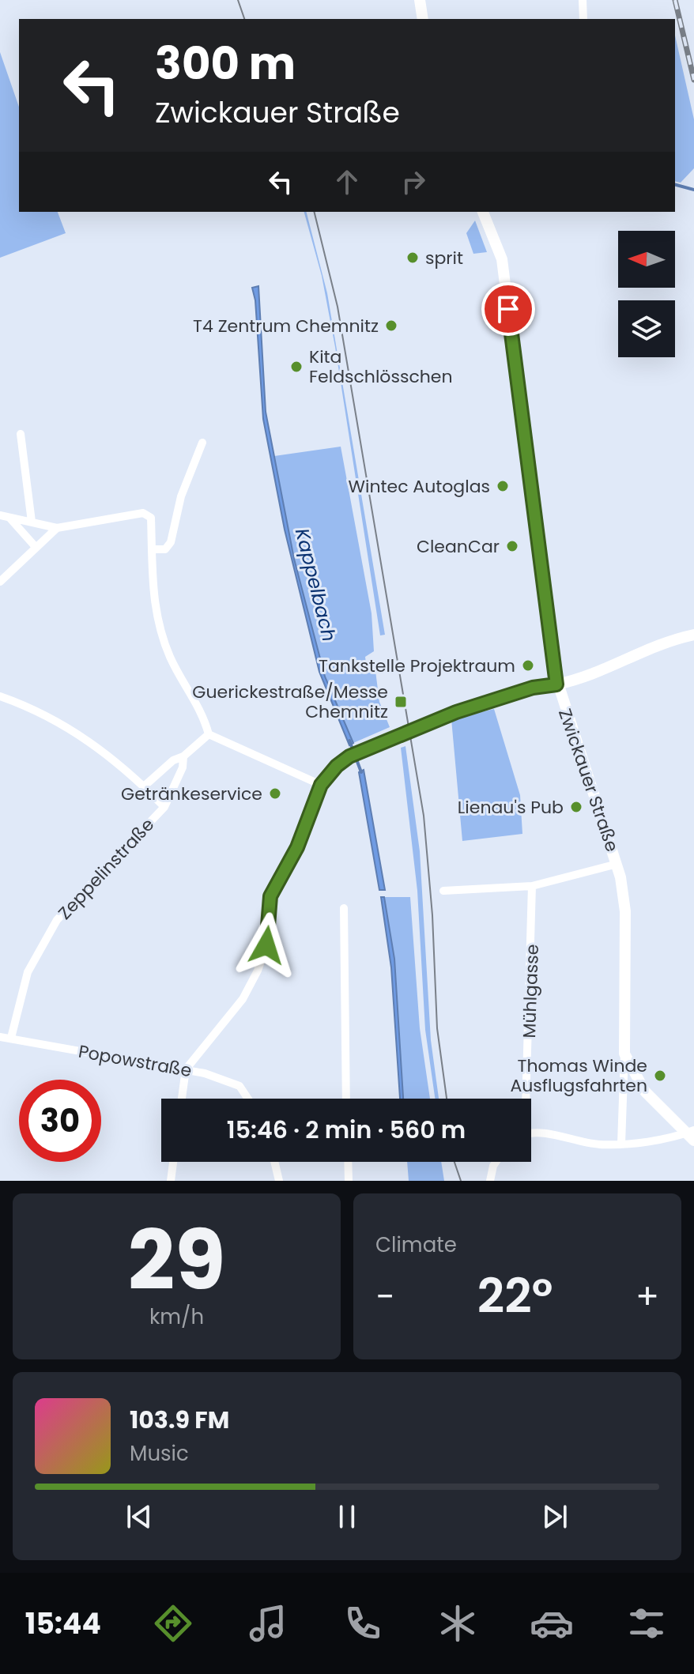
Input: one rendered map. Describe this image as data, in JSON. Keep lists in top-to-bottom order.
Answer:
{
  "streets": {
    "main road": ["Zwickauer Straße"],
    "street": ["Zeppelinstraße", "Mühlgasse", "Popowstraße"]
  },
  "crossings": [
    ["Zeppelinstraße", "Popowstraße"]
  ],
  "water": ["Kappelbach"],
  "places": {
    "other": [
      "sprit",
      "T4 Zentrum Chemnitz",
      "Kita Feldschlösschen",
      "Wintec Autoglas",
      "CleanCar",
      "Tankstelle Projektraum",
      "Getränkeservice",
      "Lienau's Pub",
      "Thomas Winde Ausflugsfahrten"
    ],
    "transit": ["Guerickestraße/Messe Chemnitz"]
  },
  "north": "left",
  "page": {
    "turn": ["300 m", "Zwickauer Straße"],
    "limit": "30",
    "trip": "15:46 · 2 min · 560 m",
    "tile": [
      ["29", "km/h"],
      "Climate"
    ],
    "heat": ["−", "22°", "+"],
    "song": ["103.9 FM", "Music"],
    "tabs": "15:44"
  }
}
